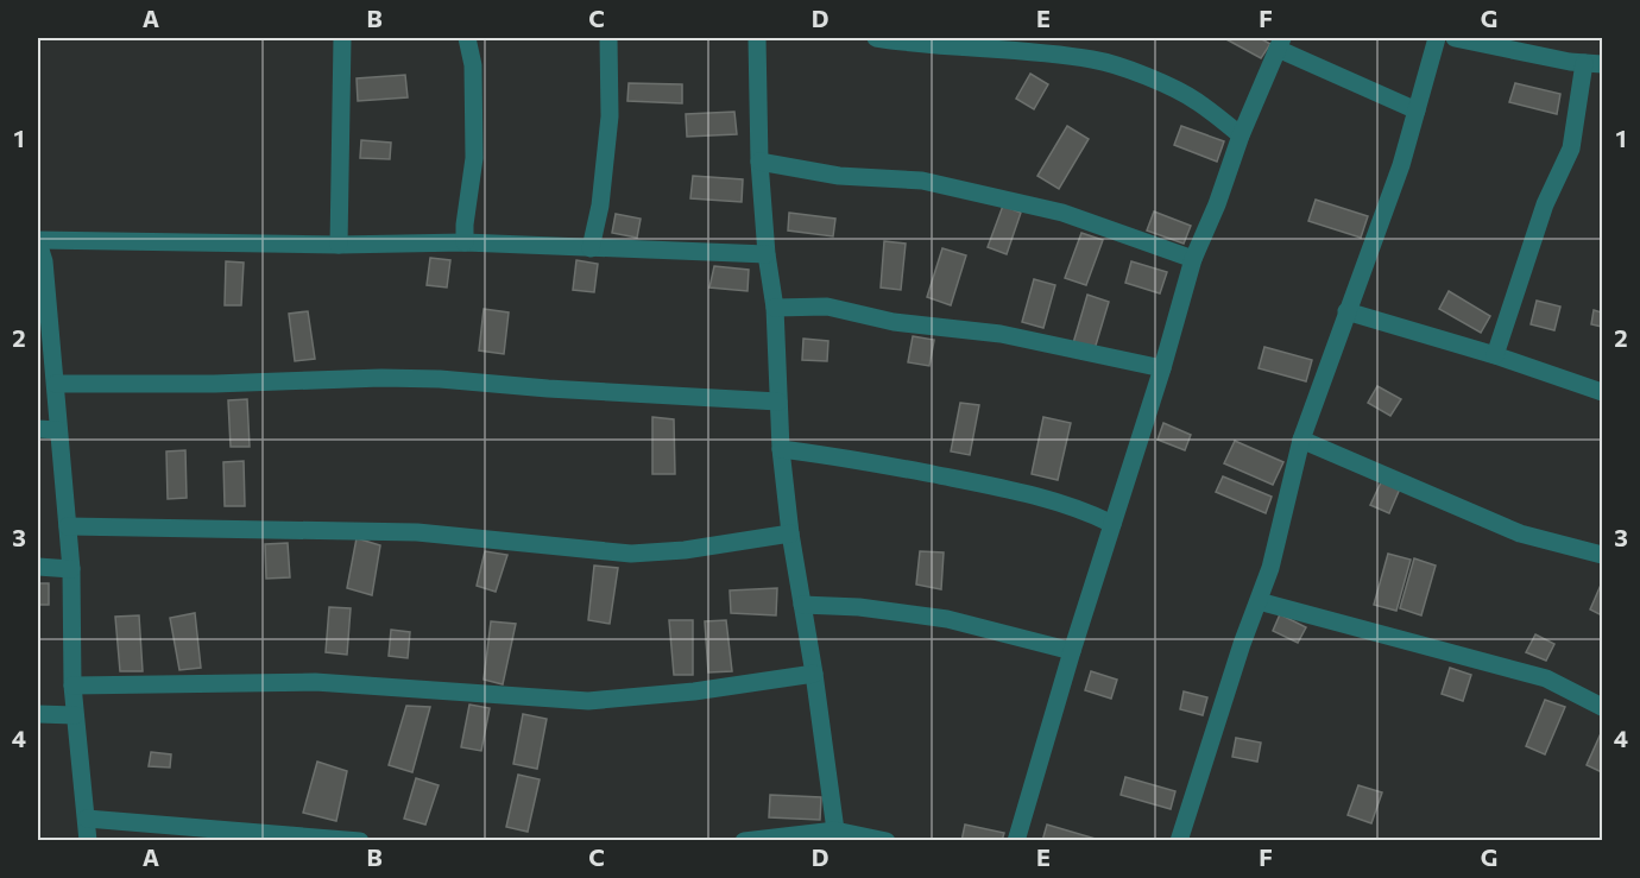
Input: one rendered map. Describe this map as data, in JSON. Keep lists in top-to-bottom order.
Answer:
{
  "grid": {
    "columns": [
      "A",
      "B",
      "C",
      "D",
      "E",
      "F",
      "G"
    ],
    "rows": [
      "1",
      "2",
      "3",
      "4"
    ]
  }
}
